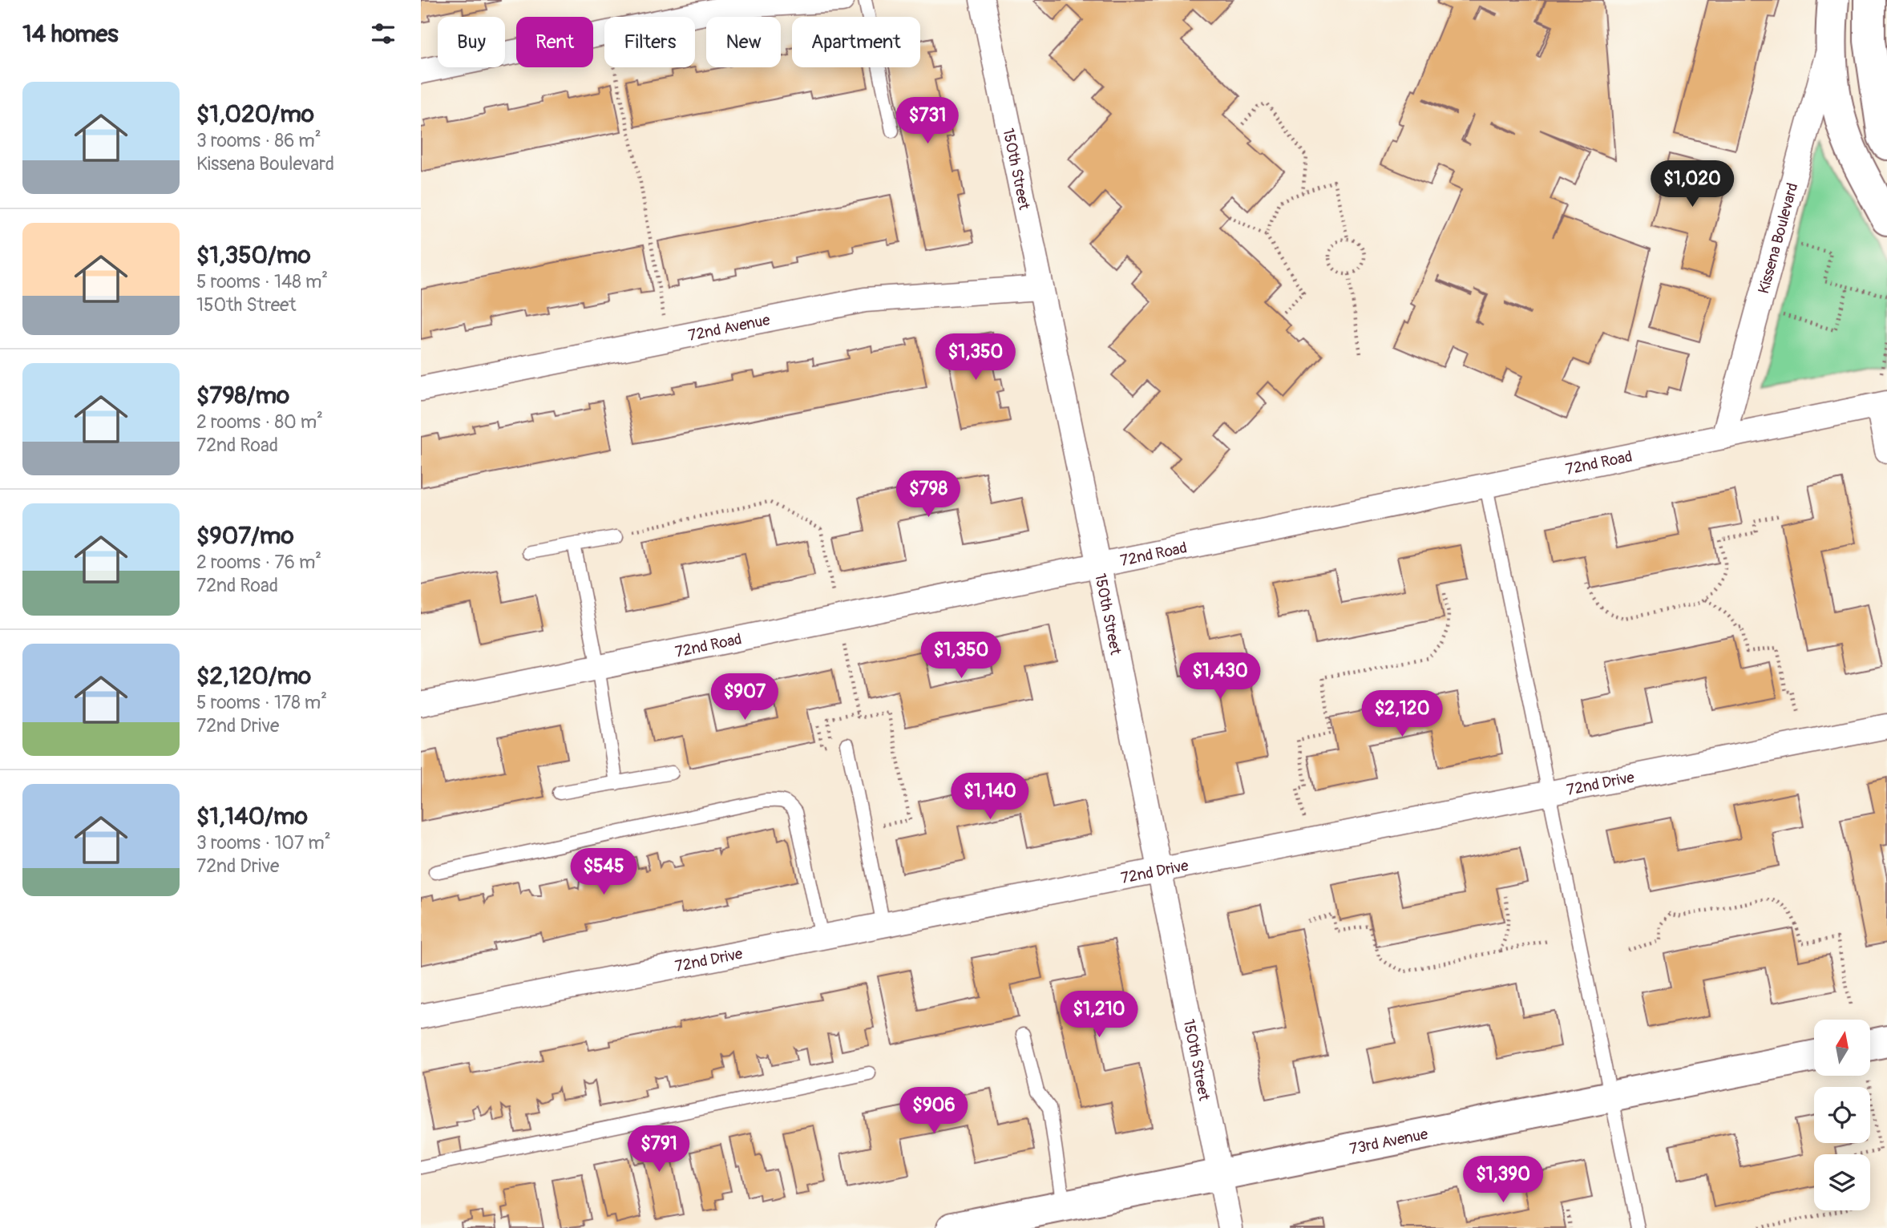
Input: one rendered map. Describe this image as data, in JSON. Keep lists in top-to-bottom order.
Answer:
{
  "streets": {
    "street": [
      "150th Street",
      "Kissena Boulevard",
      "72nd Avenue",
      "72nd Road",
      "72nd Drive",
      "73rd Avenue"
    ]
  },
  "crossings": [
    ["150th Street", "72nd Avenue"],
    ["150th Street", "72nd Road"],
    ["150th Street", "72nd Drive"],
    ["150th Street", "73rd Avenue"],
    ["Kissena Boulevard", "72nd Road"]
  ],
  "north": "top",
  "page": {
    "heading": "14 homes",
    "chip": [
      "Buy",
      "Rent",
      "Filters",
      "New",
      "Apartment"
    ],
    "list": [
      {
        "name": "$1,020/mo",
        "note": "3 rooms · 86 m² · Kissena Boulevard"
      },
      {
        "name": "$1,350/mo",
        "note": "5 rooms · 148 m² · 150th Street"
      },
      {
        "name": "$798/mo",
        "note": "2 rooms · 80 m² · 72nd Road"
      },
      {
        "name": "$907/mo",
        "note": "2 rooms · 76 m² · 72nd Road"
      },
      {
        "name": "$2,120/mo",
        "note": "5 rooms · 178 m² · 72nd Drive"
      },
      {
        "name": "$1,140/mo",
        "note": "3 rooms · 107 m² · 72nd Drive"
      }
    ],
    "price": [
      "$731",
      "$1,020",
      "$1,350",
      "$798",
      "$1,350",
      "$1,430",
      "$907",
      "$2,120",
      "$1,140",
      "$545",
      "$1,210",
      "$906",
      "$791",
      "$1,390"
    ]
  }
}
